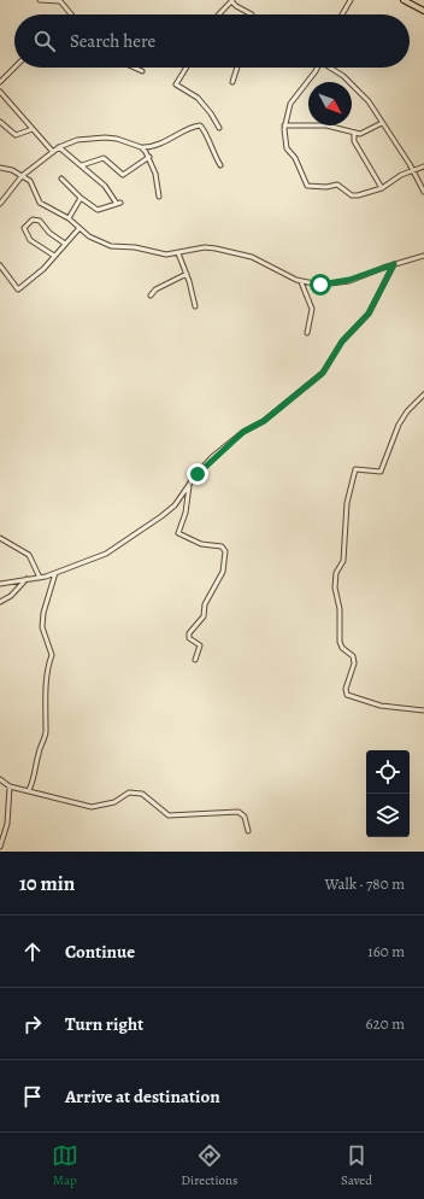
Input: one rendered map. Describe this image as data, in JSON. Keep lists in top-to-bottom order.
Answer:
{
  "north": "bottom right",
  "page": {
    "search": "Search here",
    "heading": ["10 min", "Walk · 780 m"],
    "list": [
      ["Continue", "160 m"],
      ["Turn right", "620 m"],
      "Arrive at destination"
    ],
    "nav": ["Map", "Directions", "Saved"]
  }
}
